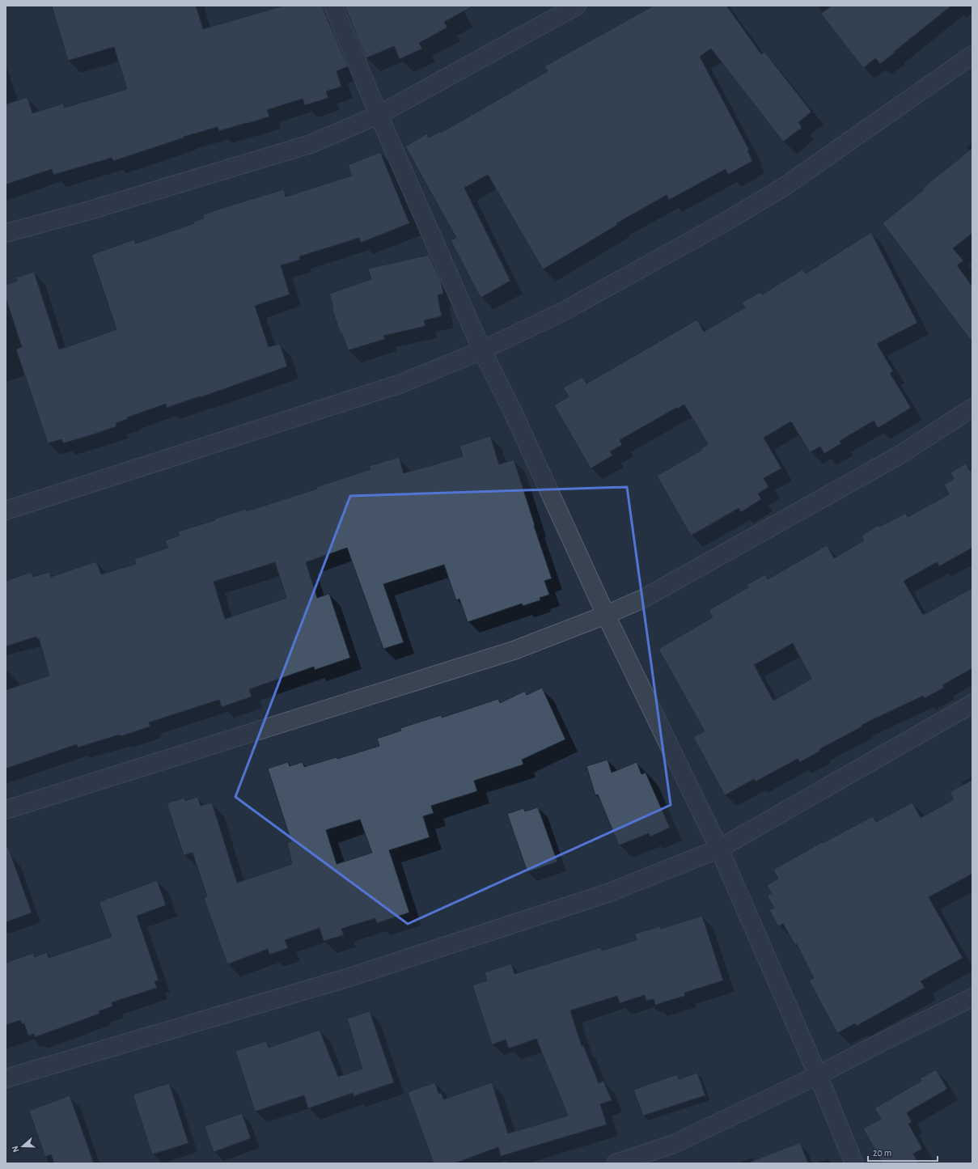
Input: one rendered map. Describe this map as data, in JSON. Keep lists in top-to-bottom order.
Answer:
{
  "scale_bar": "20 m",
  "north": "left"
}
